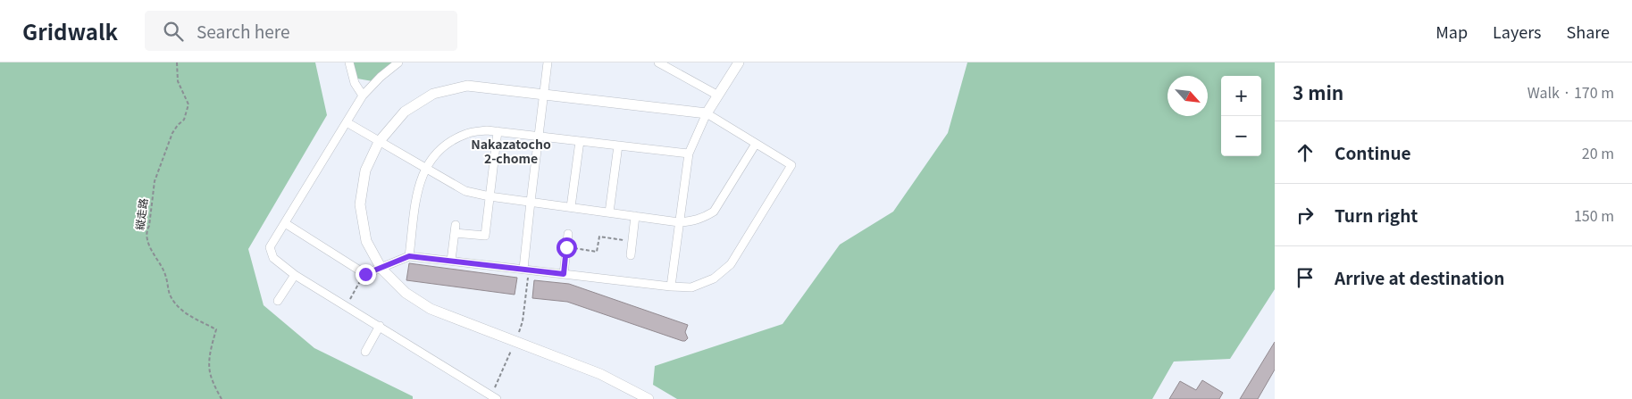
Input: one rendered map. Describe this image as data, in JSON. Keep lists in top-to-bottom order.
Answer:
{
  "streets": {
    "path": ["縦走路"]
  },
  "districts": ["Nakazatocho 2-chome"],
  "north": "bottom right",
  "page": {
    "header": "Gridwalk",
    "search": "Search here",
    "nav": ["Map", "Layers", "Share"],
    "heading": ["3 min", "Walk · 170 m"],
    "map_buttons": ["+", "−"],
    "list": [
      ["Continue", "20 m"],
      ["Turn right", "150 m"],
      "Arrive at destination"
    ]
  }
}
